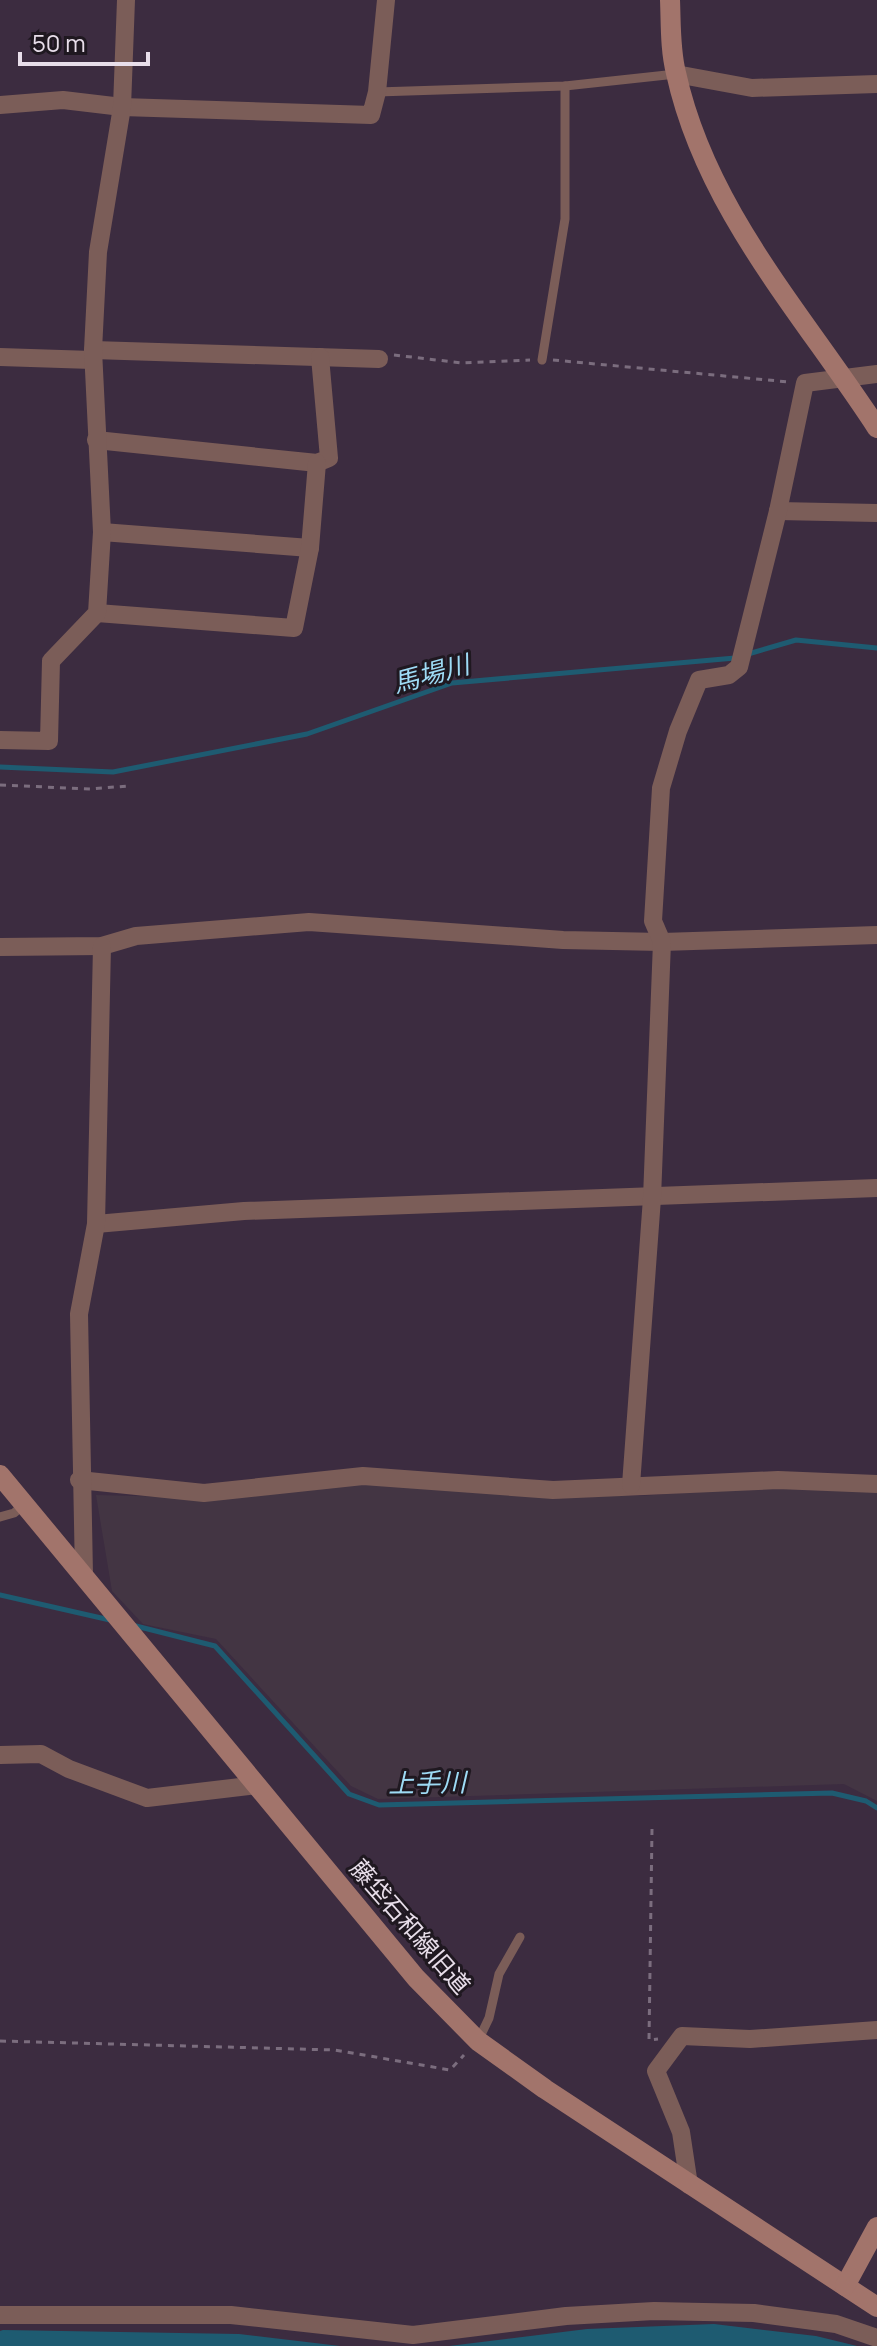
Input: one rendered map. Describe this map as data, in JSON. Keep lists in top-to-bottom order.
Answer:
{
  "streets": {
    "street": ["藤垈石和線旧道"]
  },
  "water": ["馬場川", "上手川"],
  "scale_bar": "50 m"
}
